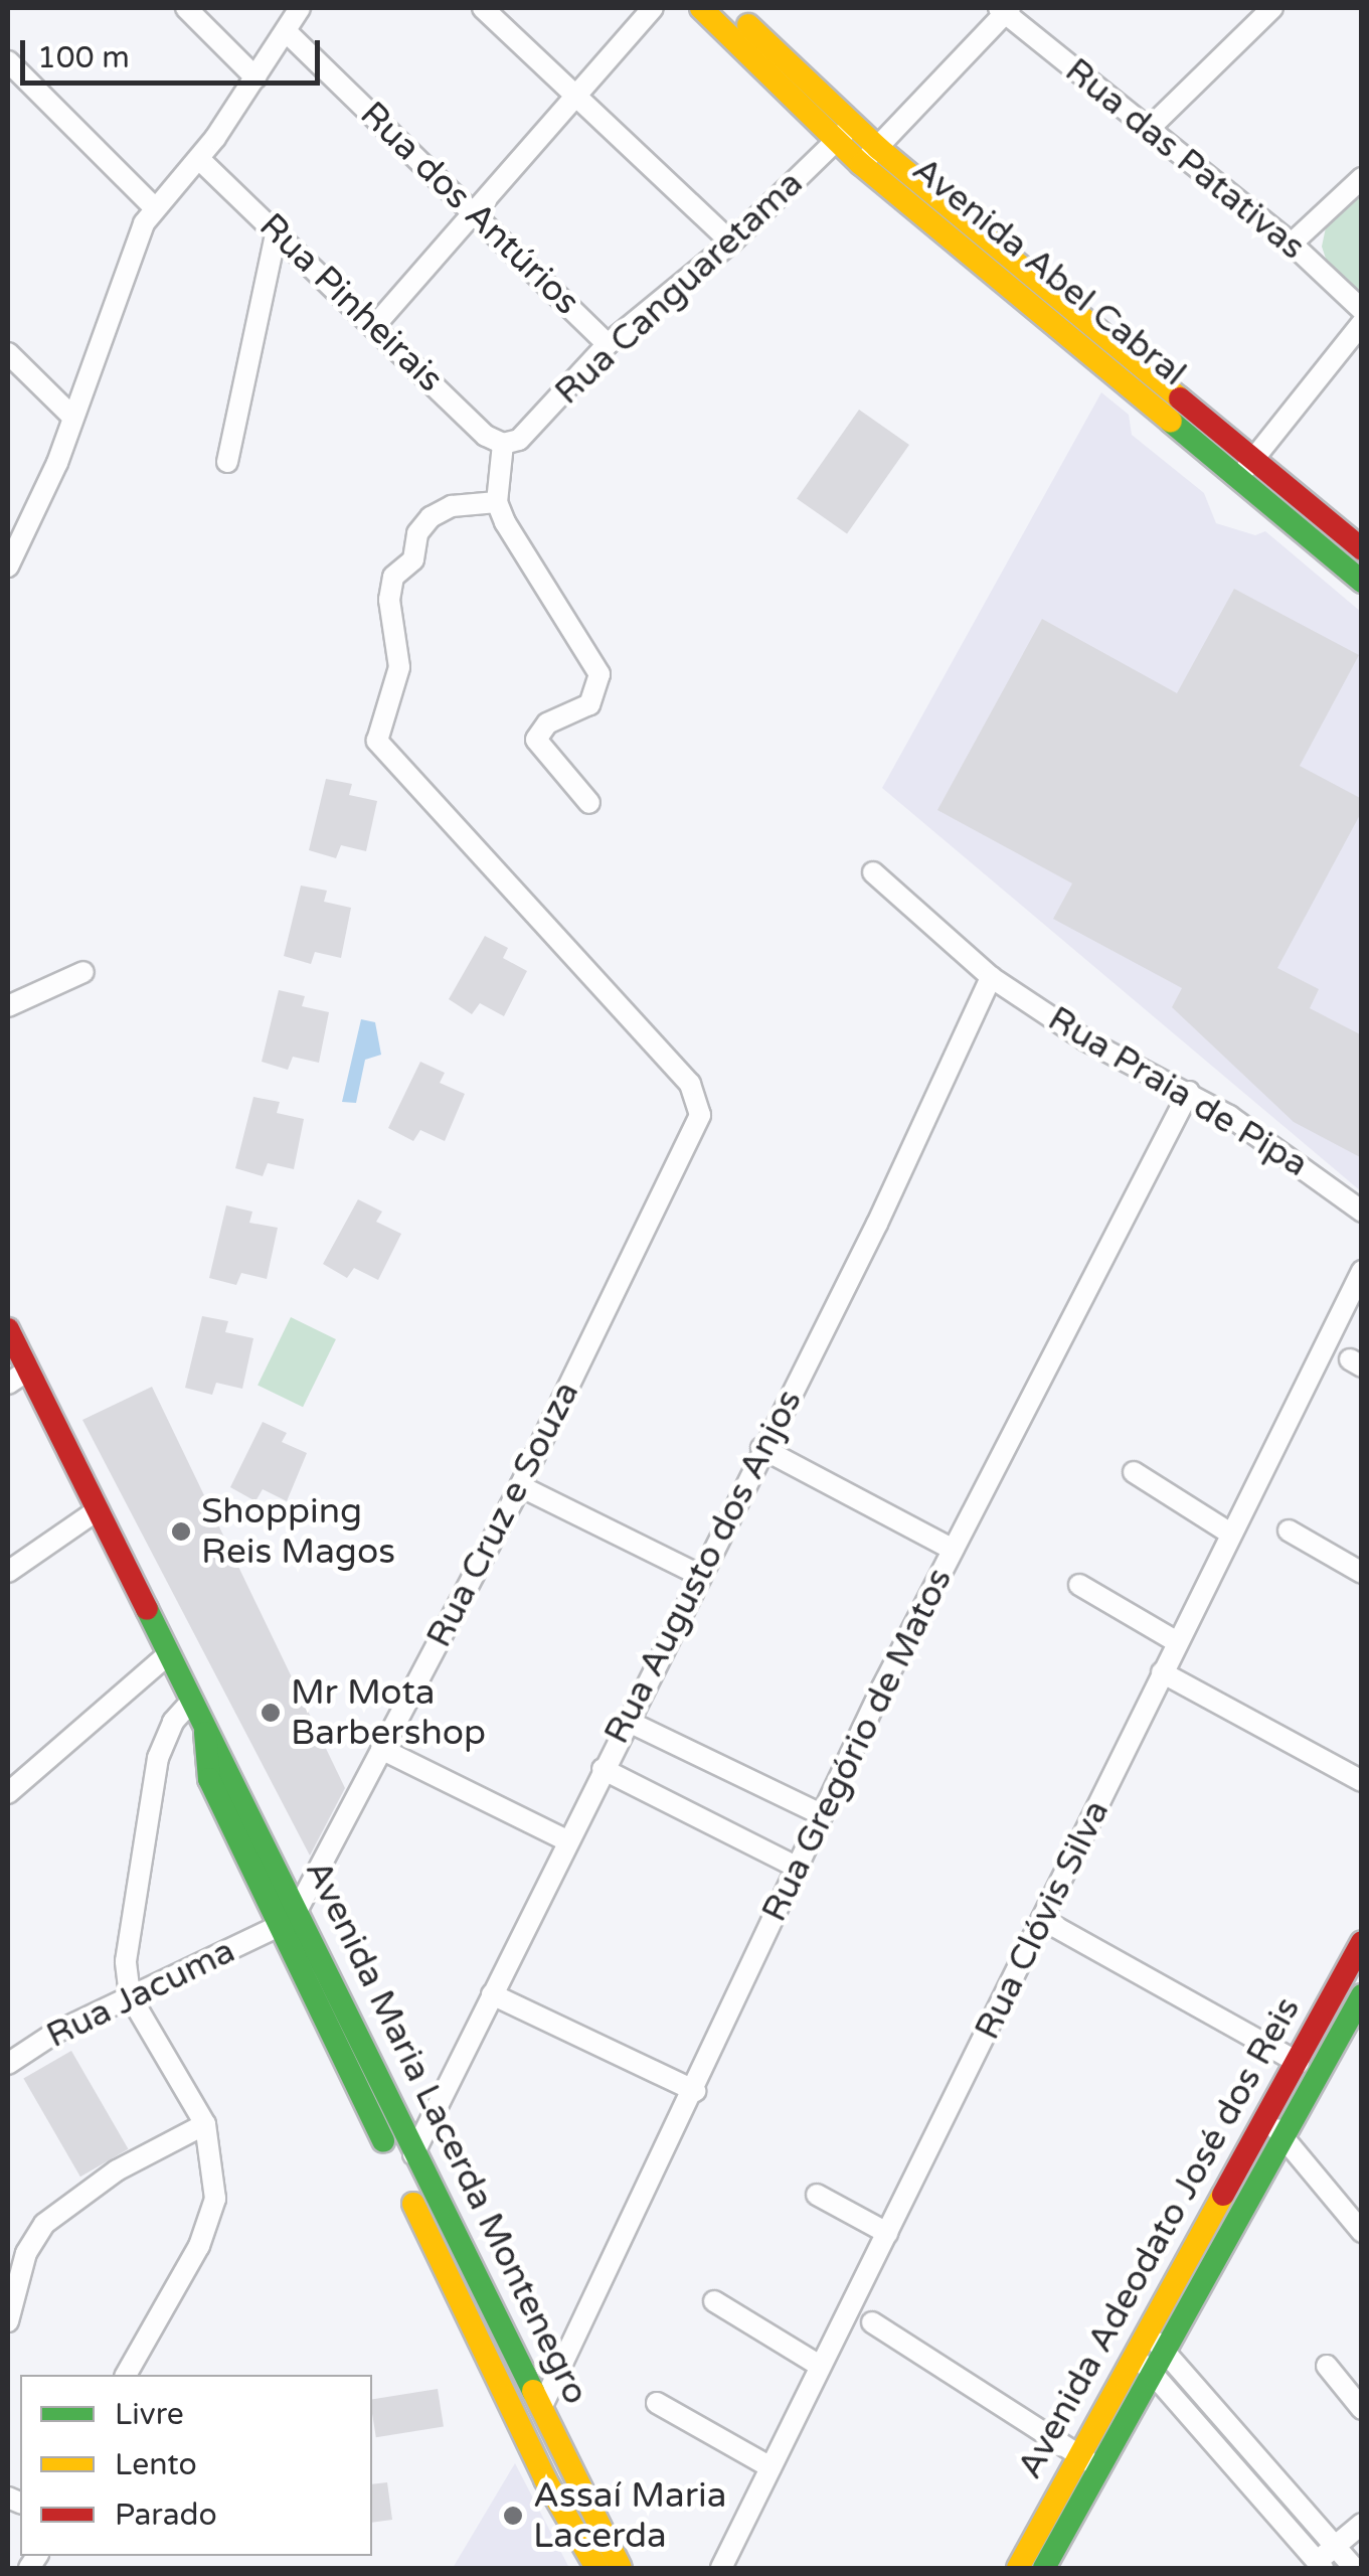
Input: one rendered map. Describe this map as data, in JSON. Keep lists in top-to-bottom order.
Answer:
{
  "streets": {
    "main road": ["Avenida Abel Cabral", "Avenida Maria Lacerda Montenegro", "Avenida Adeodato José dos Reis"],
    "street": [
      "Rua das Patativas",
      "Rua dos Antúrios",
      "Rua Canguaretama",
      "Rua Pinheirais",
      "Rua Praia de Pipa",
      "Rua Cruz e Souza",
      "Rua Augusto dos Anjos",
      "Rua Gregório de Matos",
      "Rua Clóvis Silva",
      "Rua Jacuma"
    ]
  },
  "crossings": [
    ["Rua dos Antúrios", "Rua Canguaretama"],
    ["Avenida Abel Cabral", "Rua Canguaretama"],
    ["Rua Canguaretama", "Rua Pinheirais"],
    ["Rua Praia de Pipa", "Rua Augusto dos Anjos"],
    ["Rua Praia de Pipa", "Rua Gregório de Matos"],
    ["Rua Cruz e Souza", "Avenida Maria Lacerda Montenegro"],
    ["Rua Augusto dos Anjos", "Avenida Maria Lacerda Montenegro"],
    ["Rua Gregório de Matos", "Avenida Maria Lacerda Montenegro"],
    ["Rua Jacuma", "Avenida Maria Lacerda Montenegro"]
  ],
  "places": ["Shopping Reis Magos", "Mr Mota Barbershop", "Assaí Maria Lacerda"],
  "legend": ["Livre", "Lento", "Parado"],
  "scale_bar": "100 m"
}
